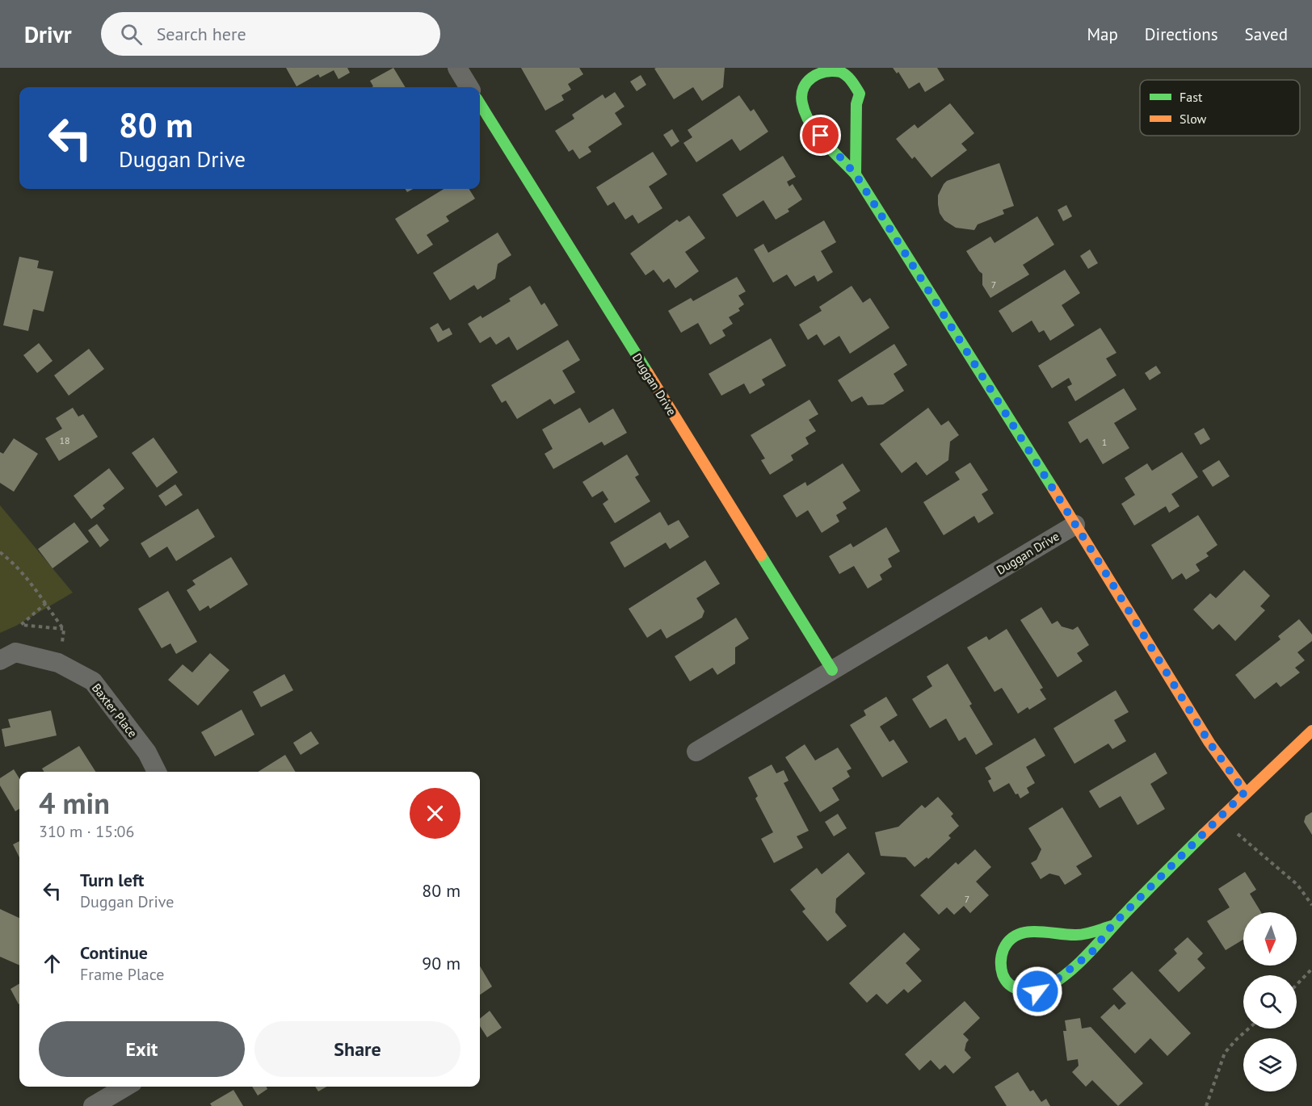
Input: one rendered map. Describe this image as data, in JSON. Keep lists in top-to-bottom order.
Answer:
{
  "streets": {
    "street": ["Duggan Drive", "Baxter Place"]
  },
  "house_numbers": [
    "7",
    "18",
    "1",
    "7"
  ],
  "legend": ["Fast", "Slow"],
  "north": "bottom",
  "page": {
    "header": "Drivr",
    "search": "Search here",
    "nav": ["Map", "Directions", "Saved"],
    "turn": ["80 m", "Duggan Drive"],
    "heading": ["4 min", "310 m · 15:06"],
    "list": [
      {
        "name": "Turn left",
        "note": "Duggan Drive",
        "value": "80 m"
      },
      {
        "name": "Continue",
        "note": "Frame Place",
        "value": "90 m"
      }
    ],
    "buttons": ["Exit", "Share"]
  }
}
